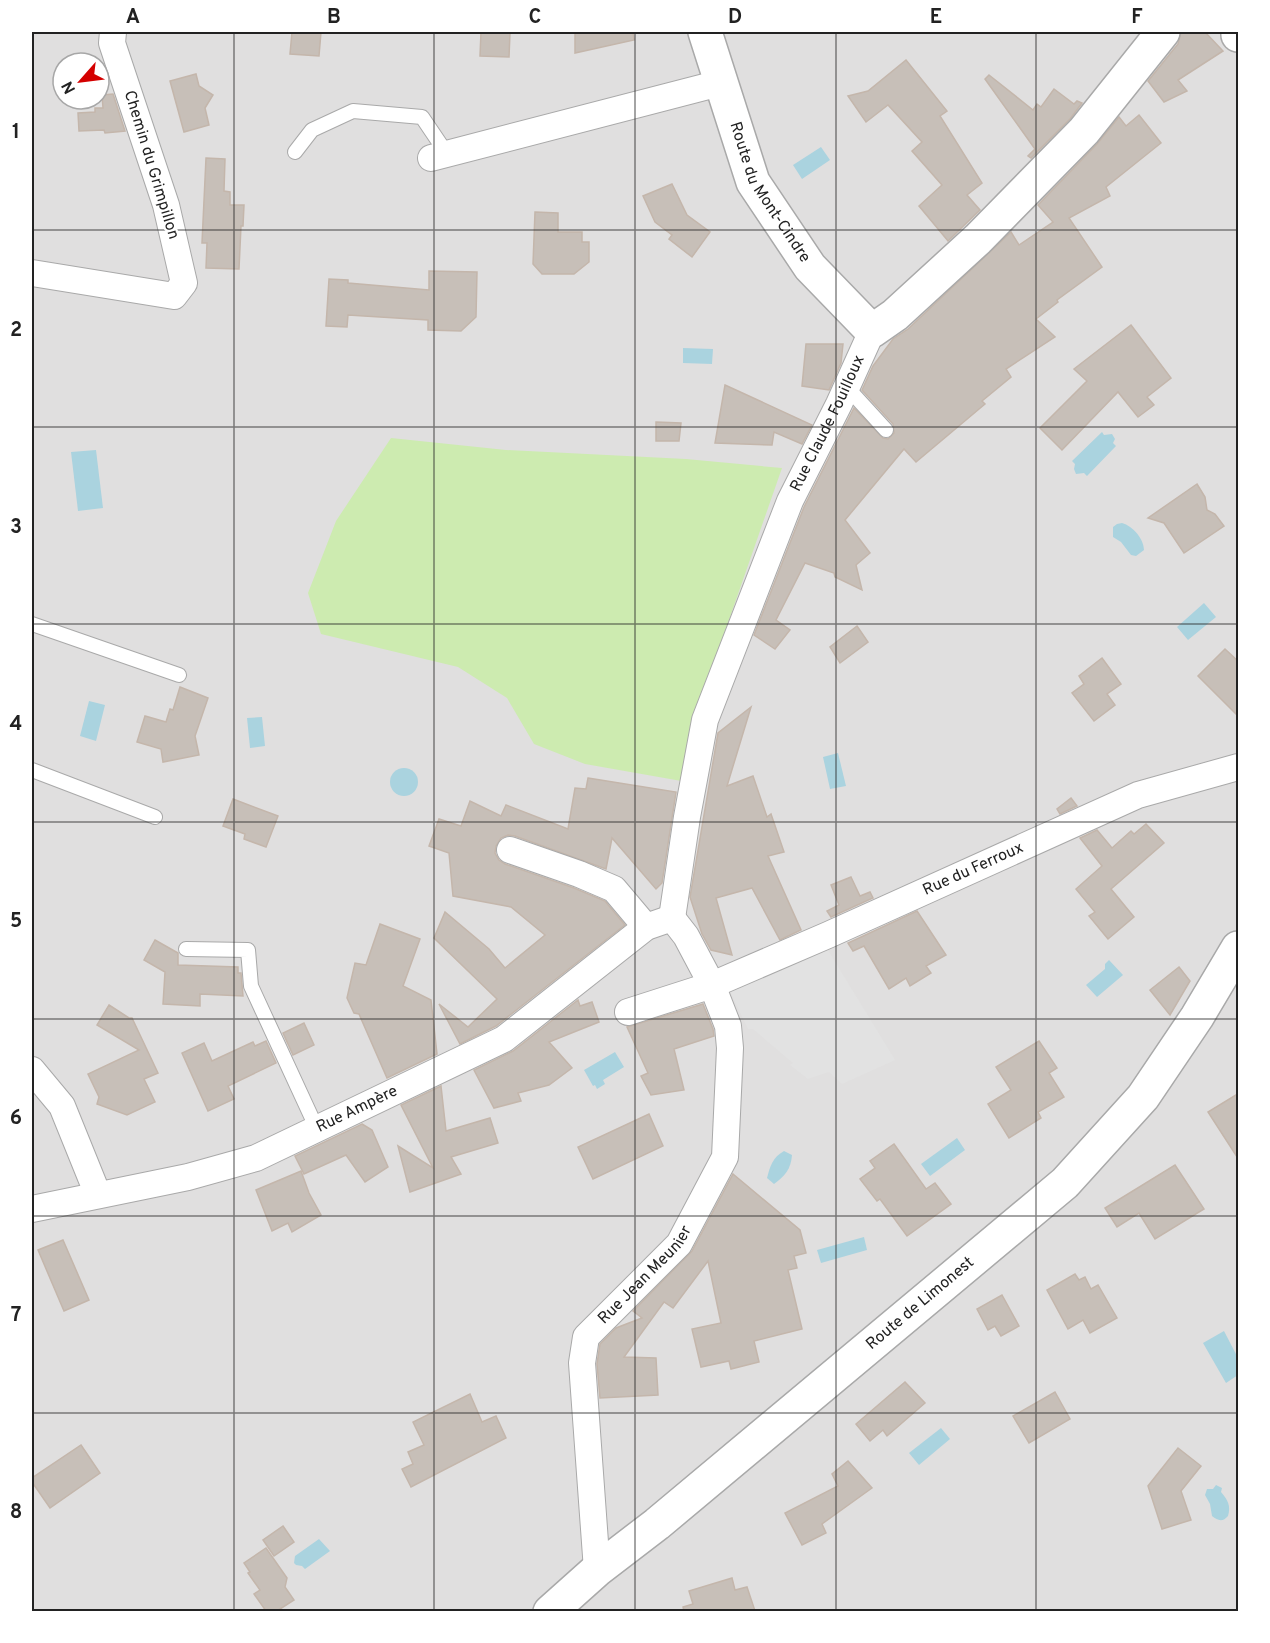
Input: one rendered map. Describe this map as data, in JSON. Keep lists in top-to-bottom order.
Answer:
{
  "streets": {
    "street": [
      "Chemin du Grimpillon",
      "Route du Mont-Cindre",
      "Rue Claude Fouilloux",
      "Rue du Ferroux",
      "Rue Ampère",
      "Rue Jean Meunier",
      "Route de Limonest"
    ]
  },
  "crossings": [
    ["Route du Mont-Cindre", "Rue Claude Fouilloux"],
    ["Rue Claude Fouilloux", "Rue Ampère"],
    ["Rue Claude Fouilloux", "Rue Jean Meunier"],
    ["Rue du Ferroux", "Rue Jean Meunier"],
    ["Rue Ampère", "Rue Jean Meunier"],
    ["Rue Jean Meunier", "Route de Limonest"]
  ],
  "north": "bottom left",
  "grid": {
    "columns": [
      "A",
      "B",
      "C",
      "D",
      "E",
      "F"
    ],
    "rows": [
      "1",
      "2",
      "3",
      "4",
      "5",
      "6",
      "7",
      "8"
    ]
  }
}
